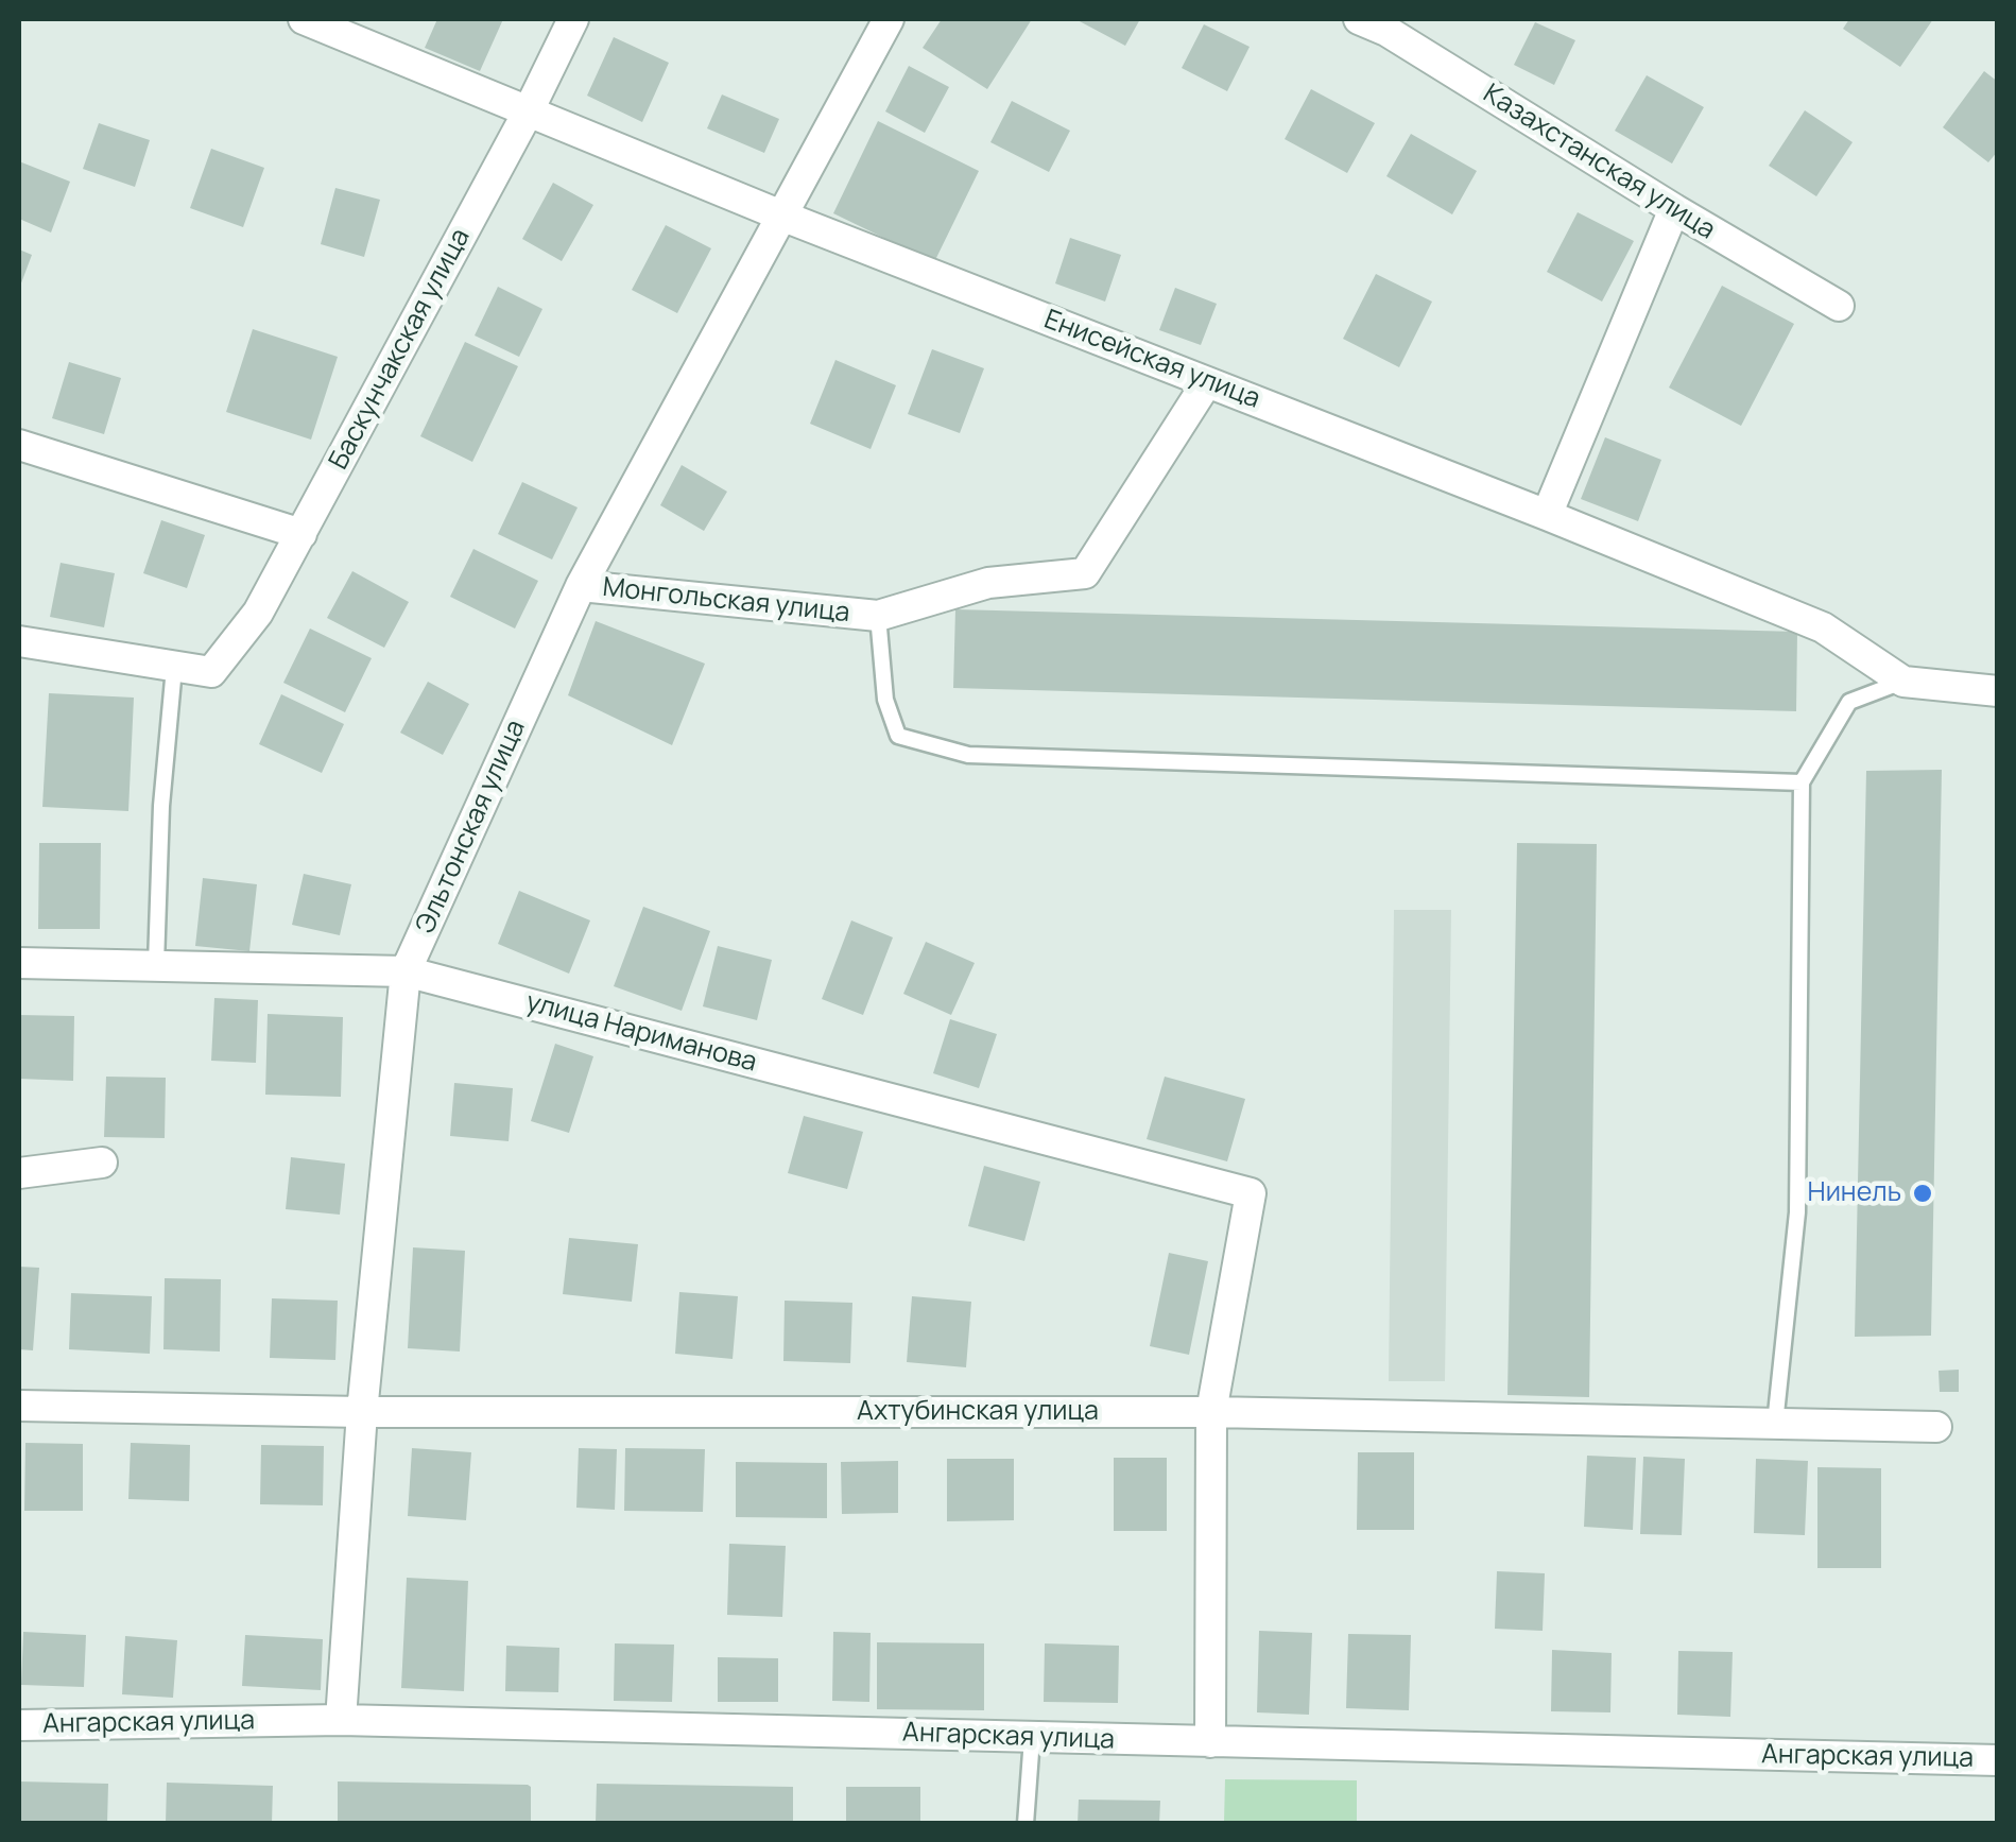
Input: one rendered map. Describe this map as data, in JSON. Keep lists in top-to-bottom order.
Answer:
{
  "streets": {
    "street": [
      "Казахстанская улица",
      "Баскунчакская улица",
      "Енисейская улица",
      "Монгольская улица",
      "Эльтонская улица",
      "улица Нариманова",
      "Ахтубинская улица",
      "Ангарская улица"
    ]
  },
  "crossings": [
    ["Баскунчакская улица", "Енисейская улица"],
    ["Енисейская улица", "Монгольская улица"],
    ["Енисейская улица", "Эльтонская улица"],
    ["Монгольская улица", "Эльтонская улица"],
    ["Эльтонская улица", "улица Нариманова"],
    ["Эльтонская улица", "Ахтубинская улица"],
    ["Эльтонская улица", "Ангарская улица"],
    ["улица Нариманова", "Ахтубинская улица"]
  ],
  "places": ["Нинель"]
}
